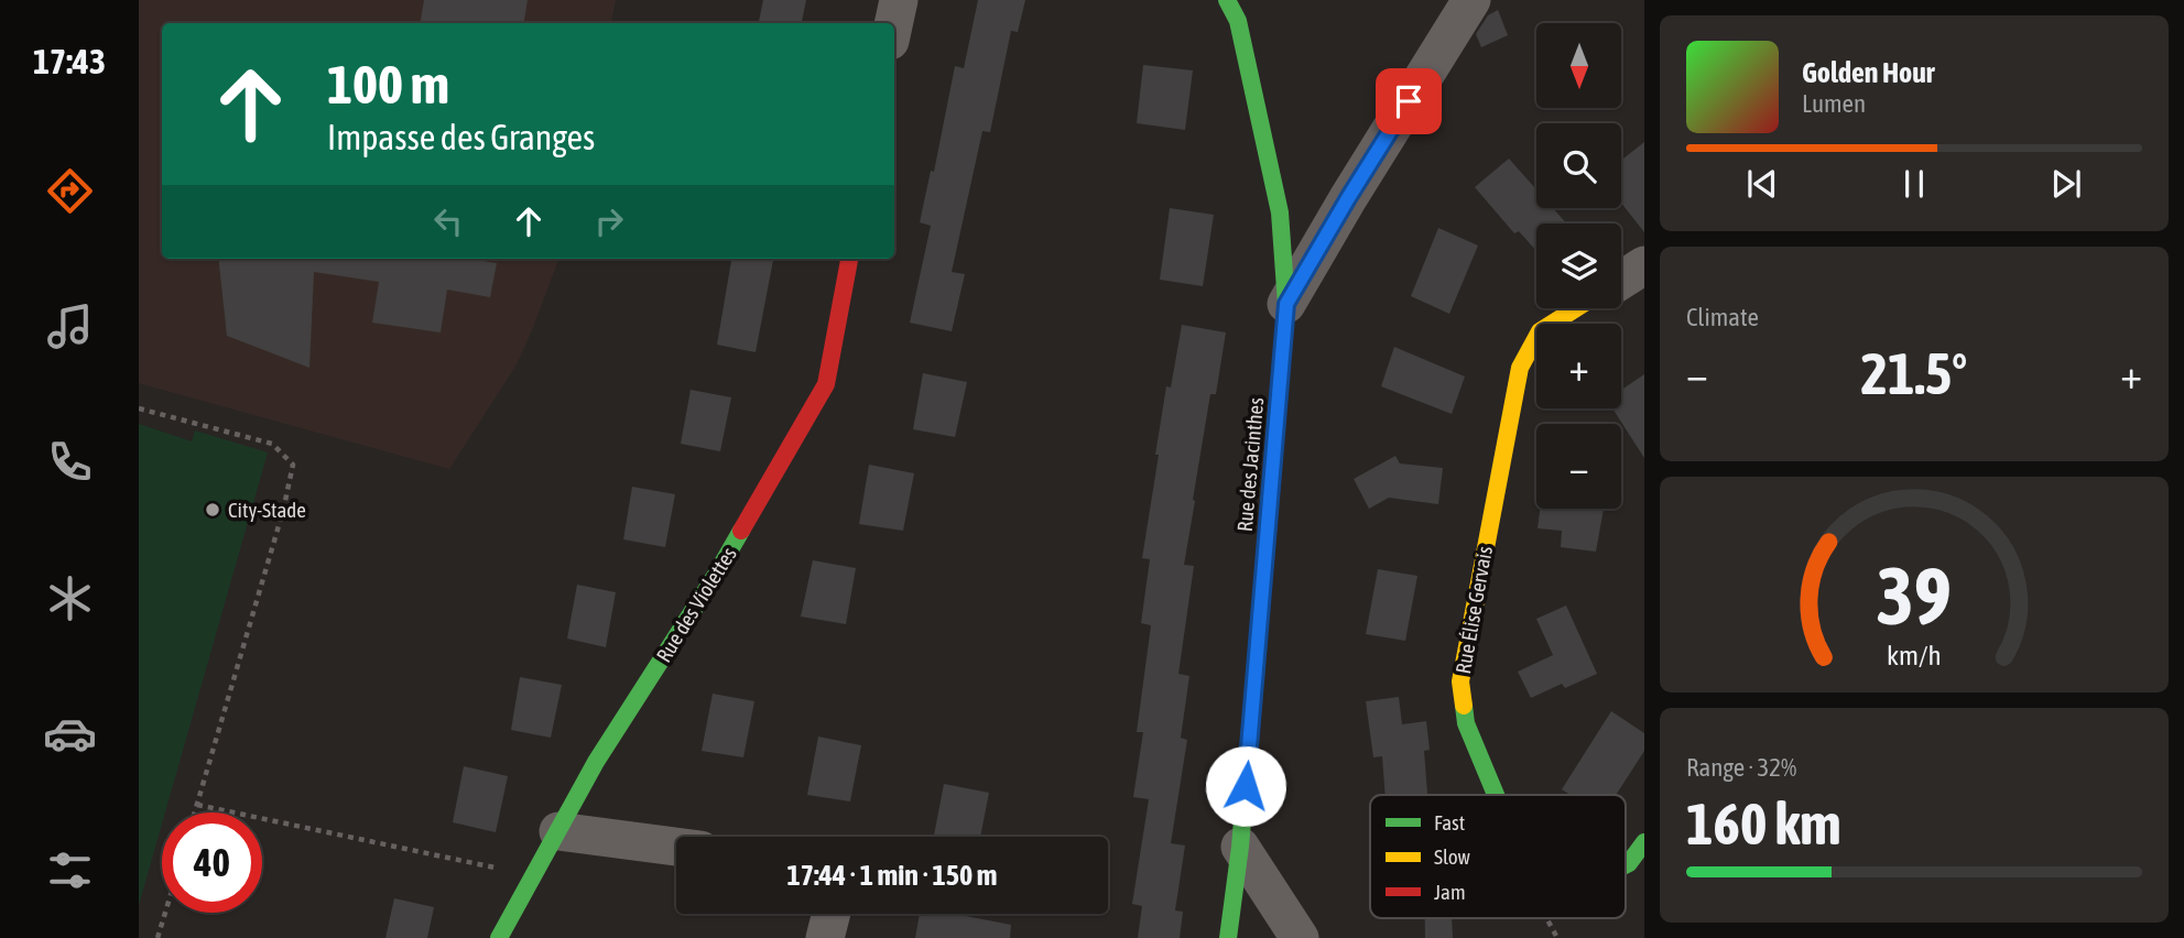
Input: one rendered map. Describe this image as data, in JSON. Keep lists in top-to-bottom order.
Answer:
{
  "streets": {
    "street": ["Rue des Jacinthes", "Rue des Violettes", "Rue Élise Gervais"]
  },
  "places": ["City-Stade"],
  "legend": ["Fast", "Slow", "Jam"],
  "north": "bottom",
  "page": {
    "tabs": "17:43",
    "map_buttons": ["+", "−"],
    "turn": ["100 m", "Impasse des Granges"],
    "song": ["Golden Hour", "Lumen"],
    "tile": [
      "Climate",
      ["Range · 32%", "160 km"]
    ],
    "heat": ["−", "21.5°", "+"],
    "limit": "40",
    "trip": "17:44 · 1 min · 150 m",
    "gauge": ["39", "km/h"]
  }
}
